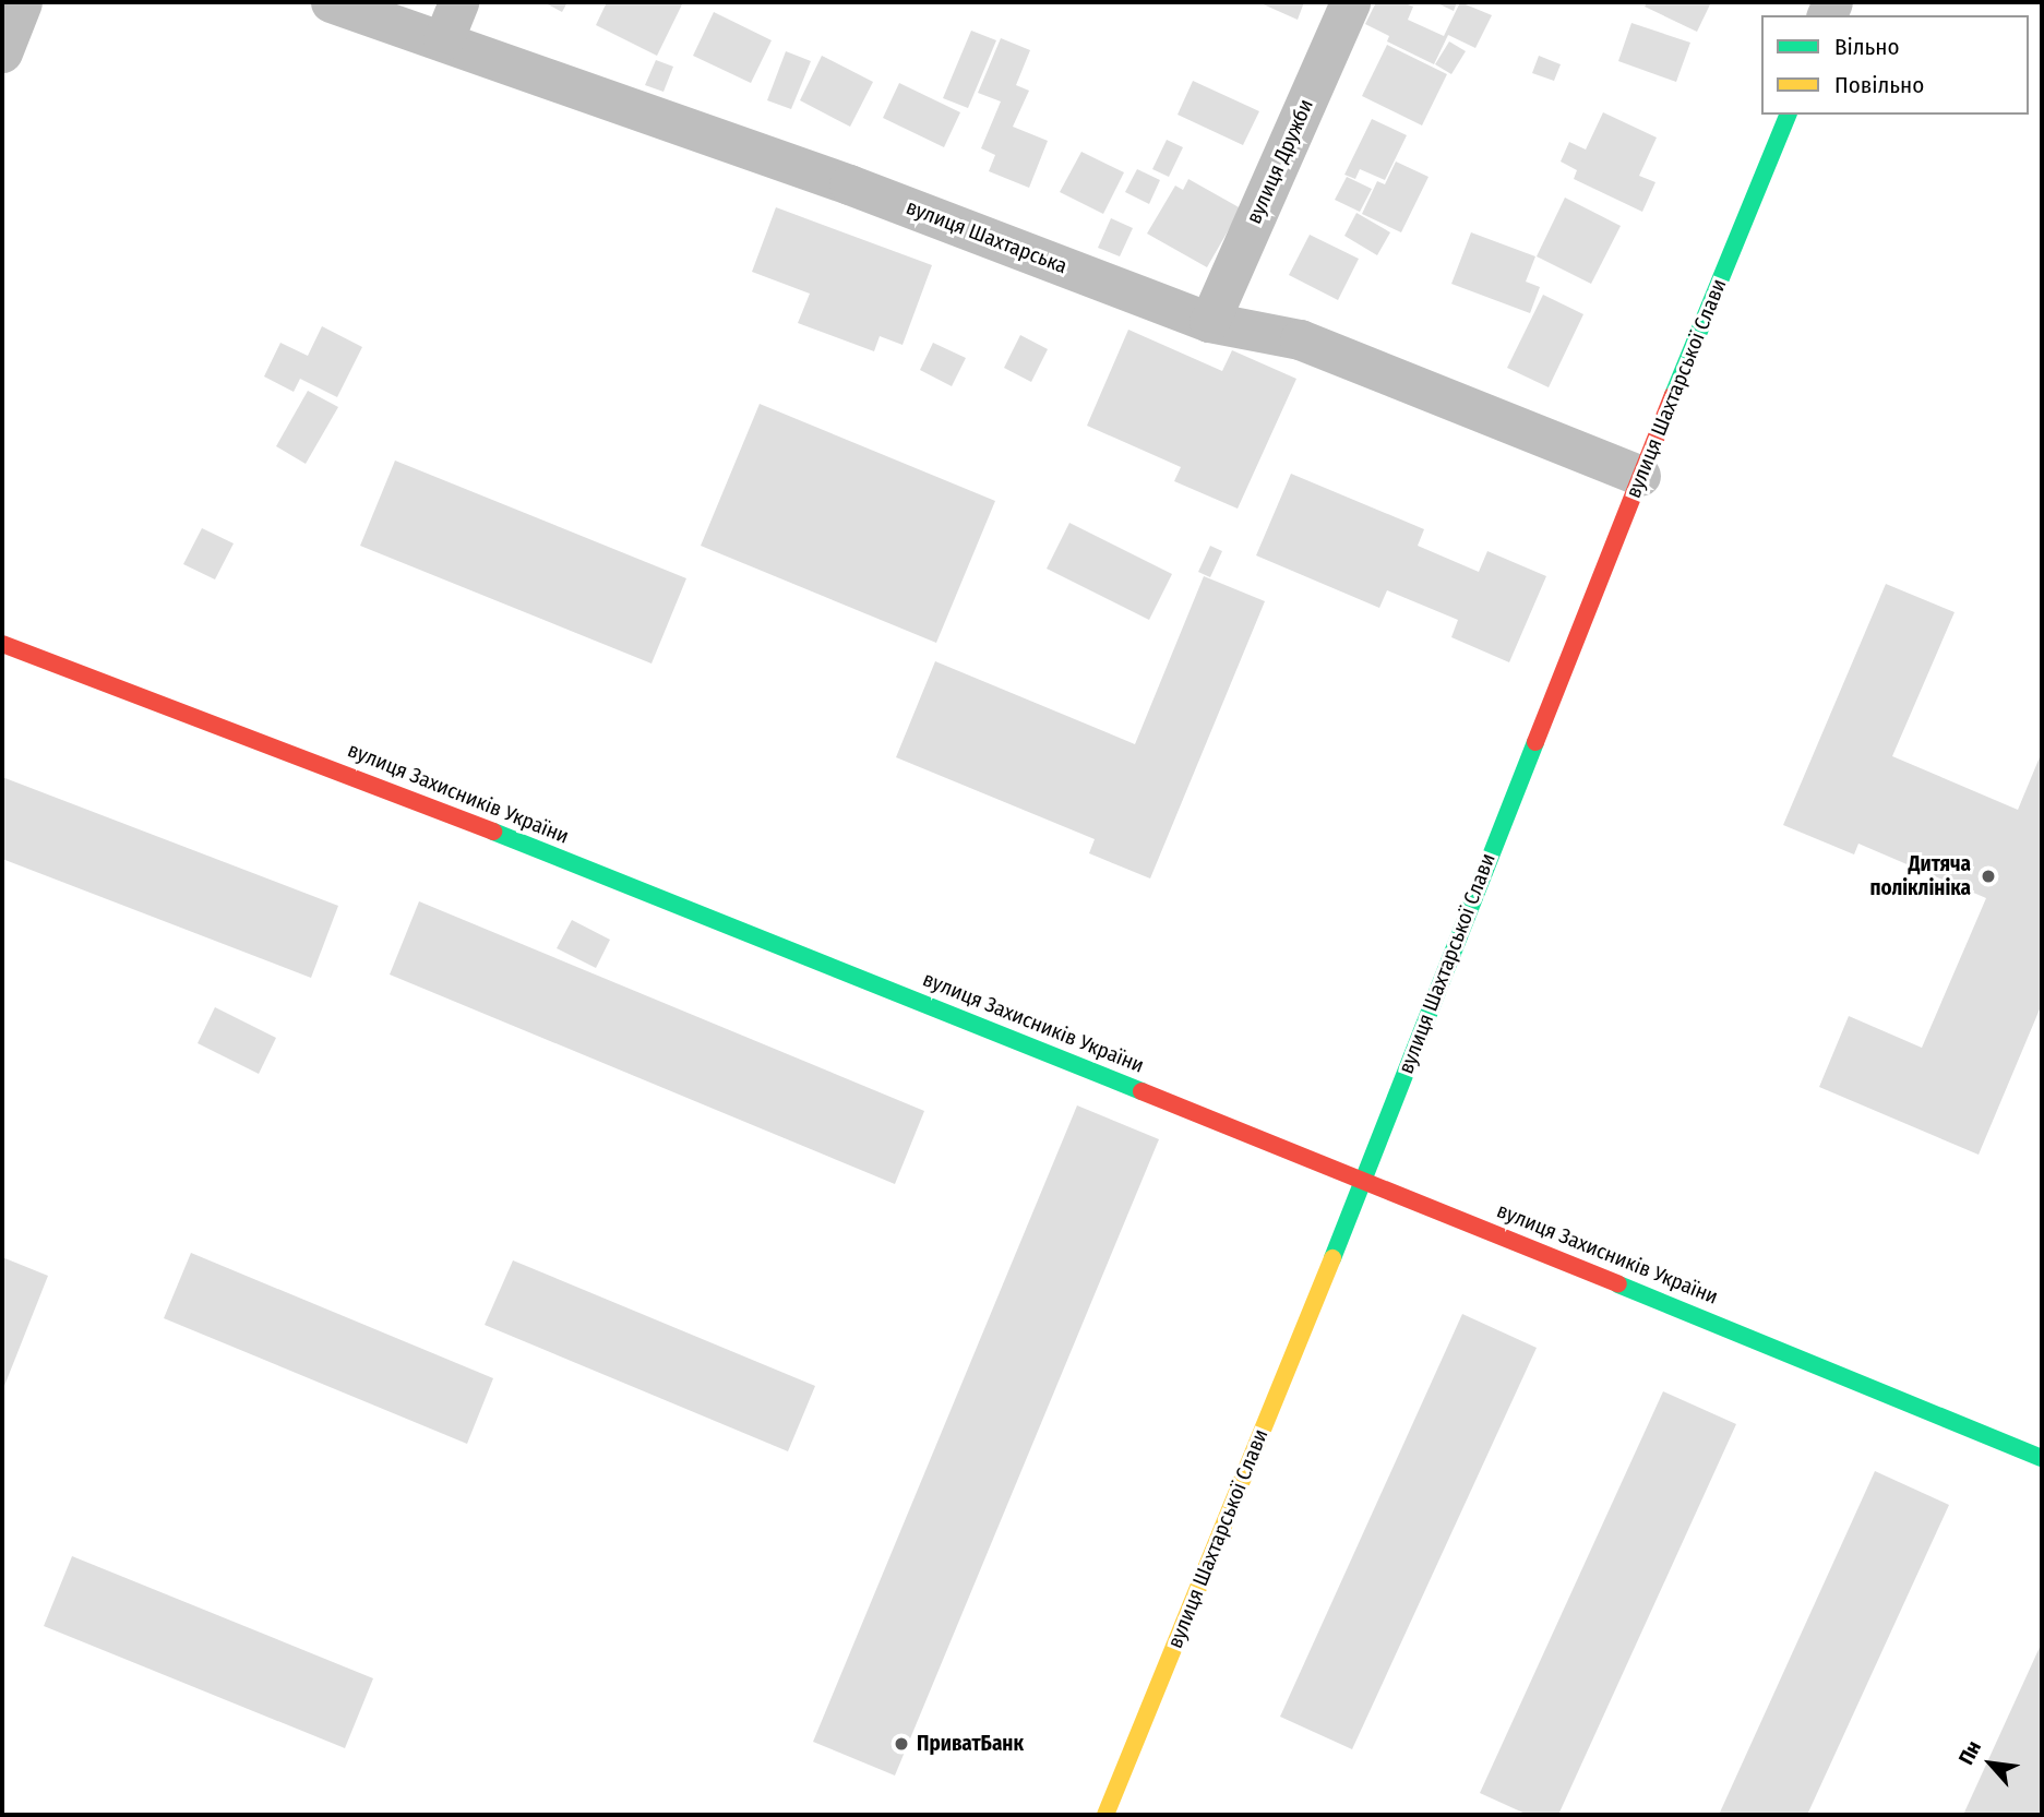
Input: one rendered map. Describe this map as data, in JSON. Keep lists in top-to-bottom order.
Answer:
{
  "streets": {
    "street": [
      "вулиця Дружби",
      "вулиця Шахтарська",
      "вулиця Шахтарської Слави",
      "вулиця Захисників України"
    ]
  },
  "crossings": [
    ["вулиця Дружби", "вулиця Шахтарська"],
    ["вулиця Шахтарська", "вулиця Шахтарської Слави"],
    ["вулиця Шахтарської Слави", "вулиця Захисників України"]
  ],
  "places": ["Дитяча поліклініка", "ПриватБанк"],
  "legend": ["Вільно", "Повільно"],
  "north": "top left"
}
